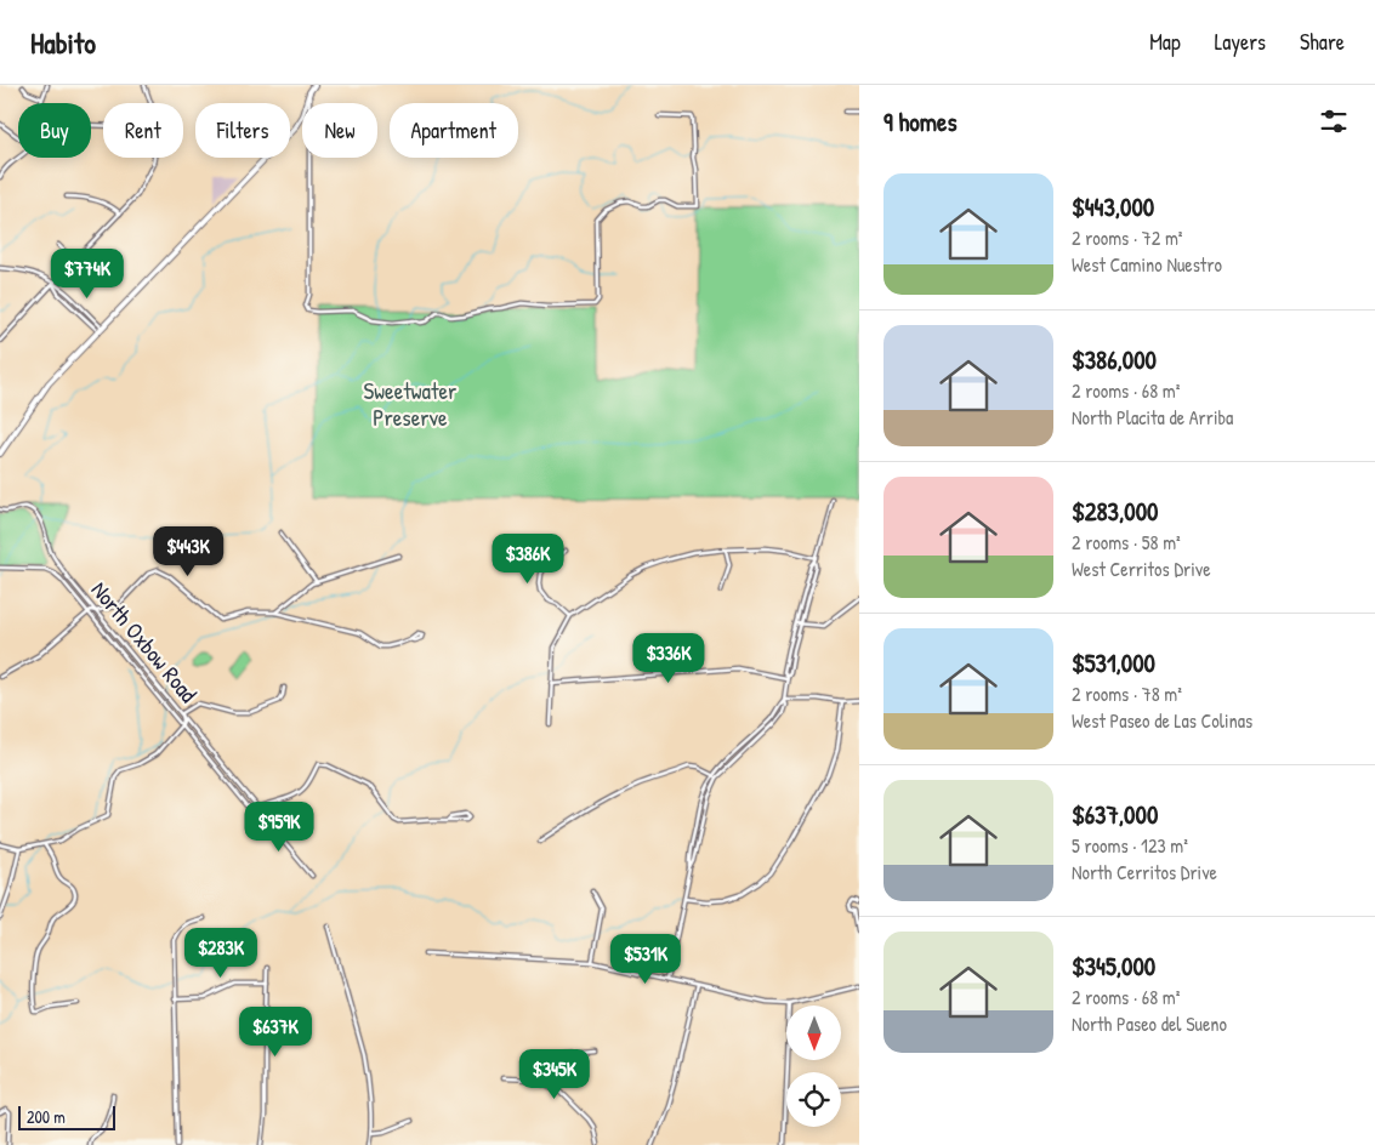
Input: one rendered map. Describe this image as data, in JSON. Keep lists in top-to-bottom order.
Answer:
{
  "streets": {
    "street": ["North Oxbow Road"]
  },
  "parks": ["Sweetwater Preserve"],
  "scale_bar": "200 m",
  "north": "bottom",
  "page": {
    "header": "Habito",
    "nav": ["Map", "Layers", "Share"],
    "heading": "9 homes",
    "chip": [
      "Buy",
      "Rent",
      "Filters",
      "New",
      "Apartment"
    ],
    "list": [
      {
        "name": "$443,000",
        "note": "2 rooms · 72 m² · West Camino Nuestro"
      },
      {
        "name": "$386,000",
        "note": "2 rooms · 68 m² · North Placita de Arriba"
      },
      {
        "name": "$283,000",
        "note": "2 rooms · 58 m² · West Cerritos Drive"
      },
      {
        "name": "$531,000",
        "note": "2 rooms · 78 m² · West Paseo de Las Colinas"
      },
      {
        "name": "$637,000",
        "note": "5 rooms · 123 m² · North Cerritos Drive"
      },
      {
        "name": "$345,000",
        "note": "2 rooms · 68 m² · North Paseo del Sueno"
      }
    ],
    "price": [
      "$774K",
      "$443K",
      "$386K",
      "$336K",
      "$959K",
      "$283K",
      "$531K",
      "$637K",
      "$345K"
    ],
    "scale": "200 m"
  }
}
